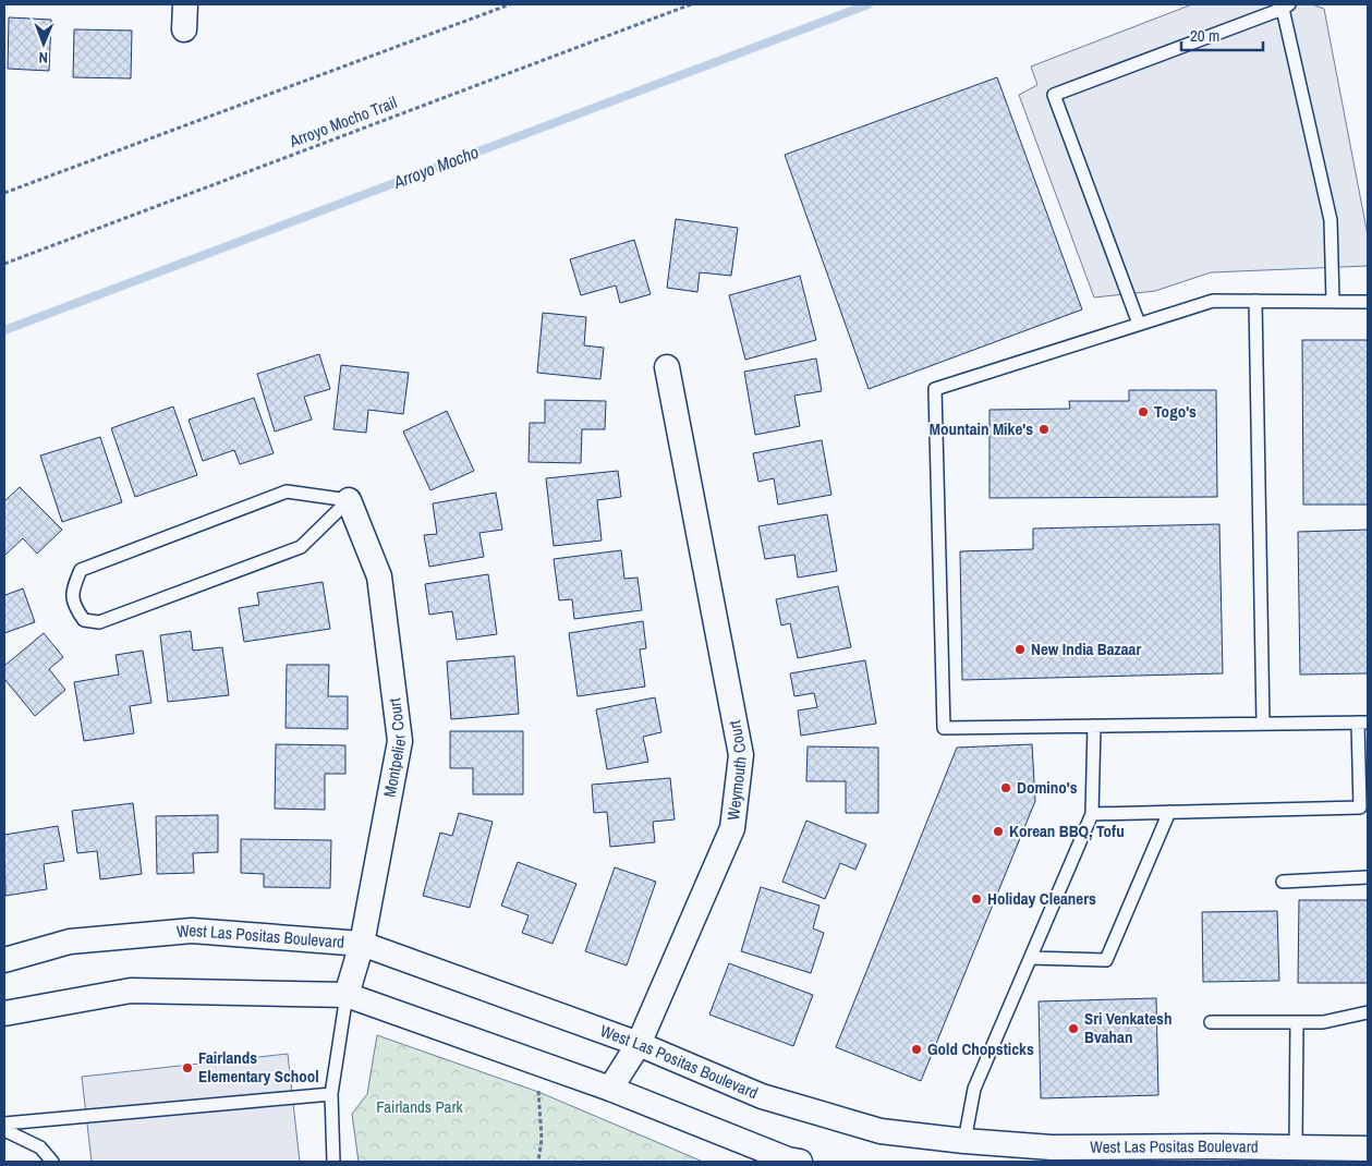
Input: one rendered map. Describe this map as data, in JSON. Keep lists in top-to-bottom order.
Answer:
{
  "streets": {
    "street": ["Montpelier Court", "Weymouth Court", "West Las Positas Boulevard"],
    "path": ["Arroyo Mocho Trail"]
  },
  "crossings": [
    ["Montpelier Court", "West Las Positas Boulevard"],
    ["Weymouth Court", "West Las Positas Boulevard"]
  ],
  "water": ["Arroyo Mocho"],
  "parks": ["Fairlands Park"],
  "places": [
    "Togo's",
    "Mountain Mike's",
    "New India Bazaar",
    "Domino's",
    "Korean BBQ, Tofu",
    "Holiday Cleaners",
    "Sri Venkatesh Bvahan",
    "Gold Chopsticks",
    "Fairlands Elementary School"
  ],
  "scale_bar": "20 m",
  "north": "bottom"
}
